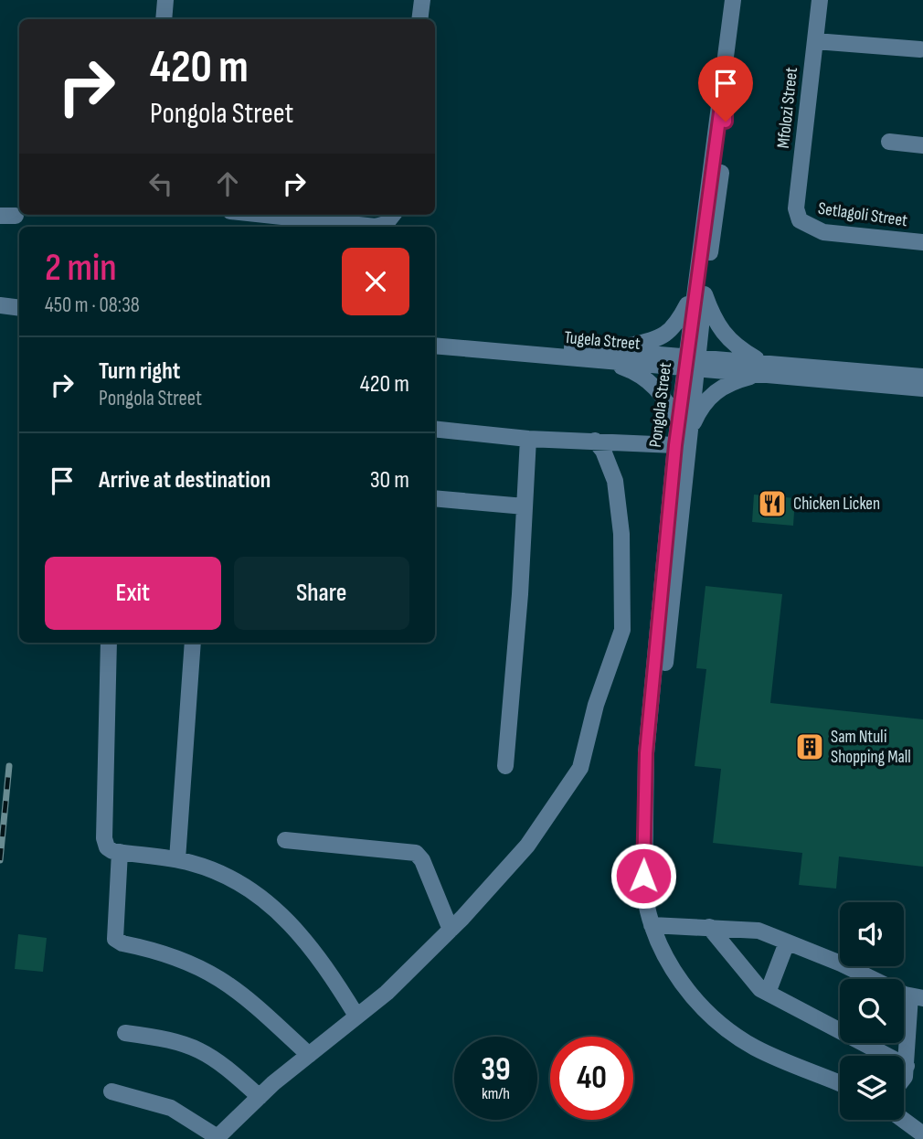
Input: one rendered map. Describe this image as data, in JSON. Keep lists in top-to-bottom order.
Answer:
{
  "streets": {
    "street": [
      "Mfolozi Street",
      "Setlagoli Street",
      "Tugela Street",
      "Pongola Street"
    ]
  },
  "crossings": [
    ["Mfolozi Street", "Setlagoli Street"],
    ["Tugela Street", "Pongola Street"]
  ],
  "places": {
    "restaurant": ["Chicken Licken"],
    "building": ["Sam Ntuli Shopping Mall"]
  },
  "page": {
    "turn": ["420 m", "Pongola Street"],
    "heading": ["2 min", "450 m · 08:38"],
    "list": [
      {
        "name": "Turn right",
        "note": "Pongola Street",
        "value": "420 m"
      },
      {
        "name": "Arrive at destination",
        "value": "30 m"
      }
    ],
    "buttons": ["Exit", "Share"],
    "speed": "39 km/h",
    "limit": "40"
  }
}
